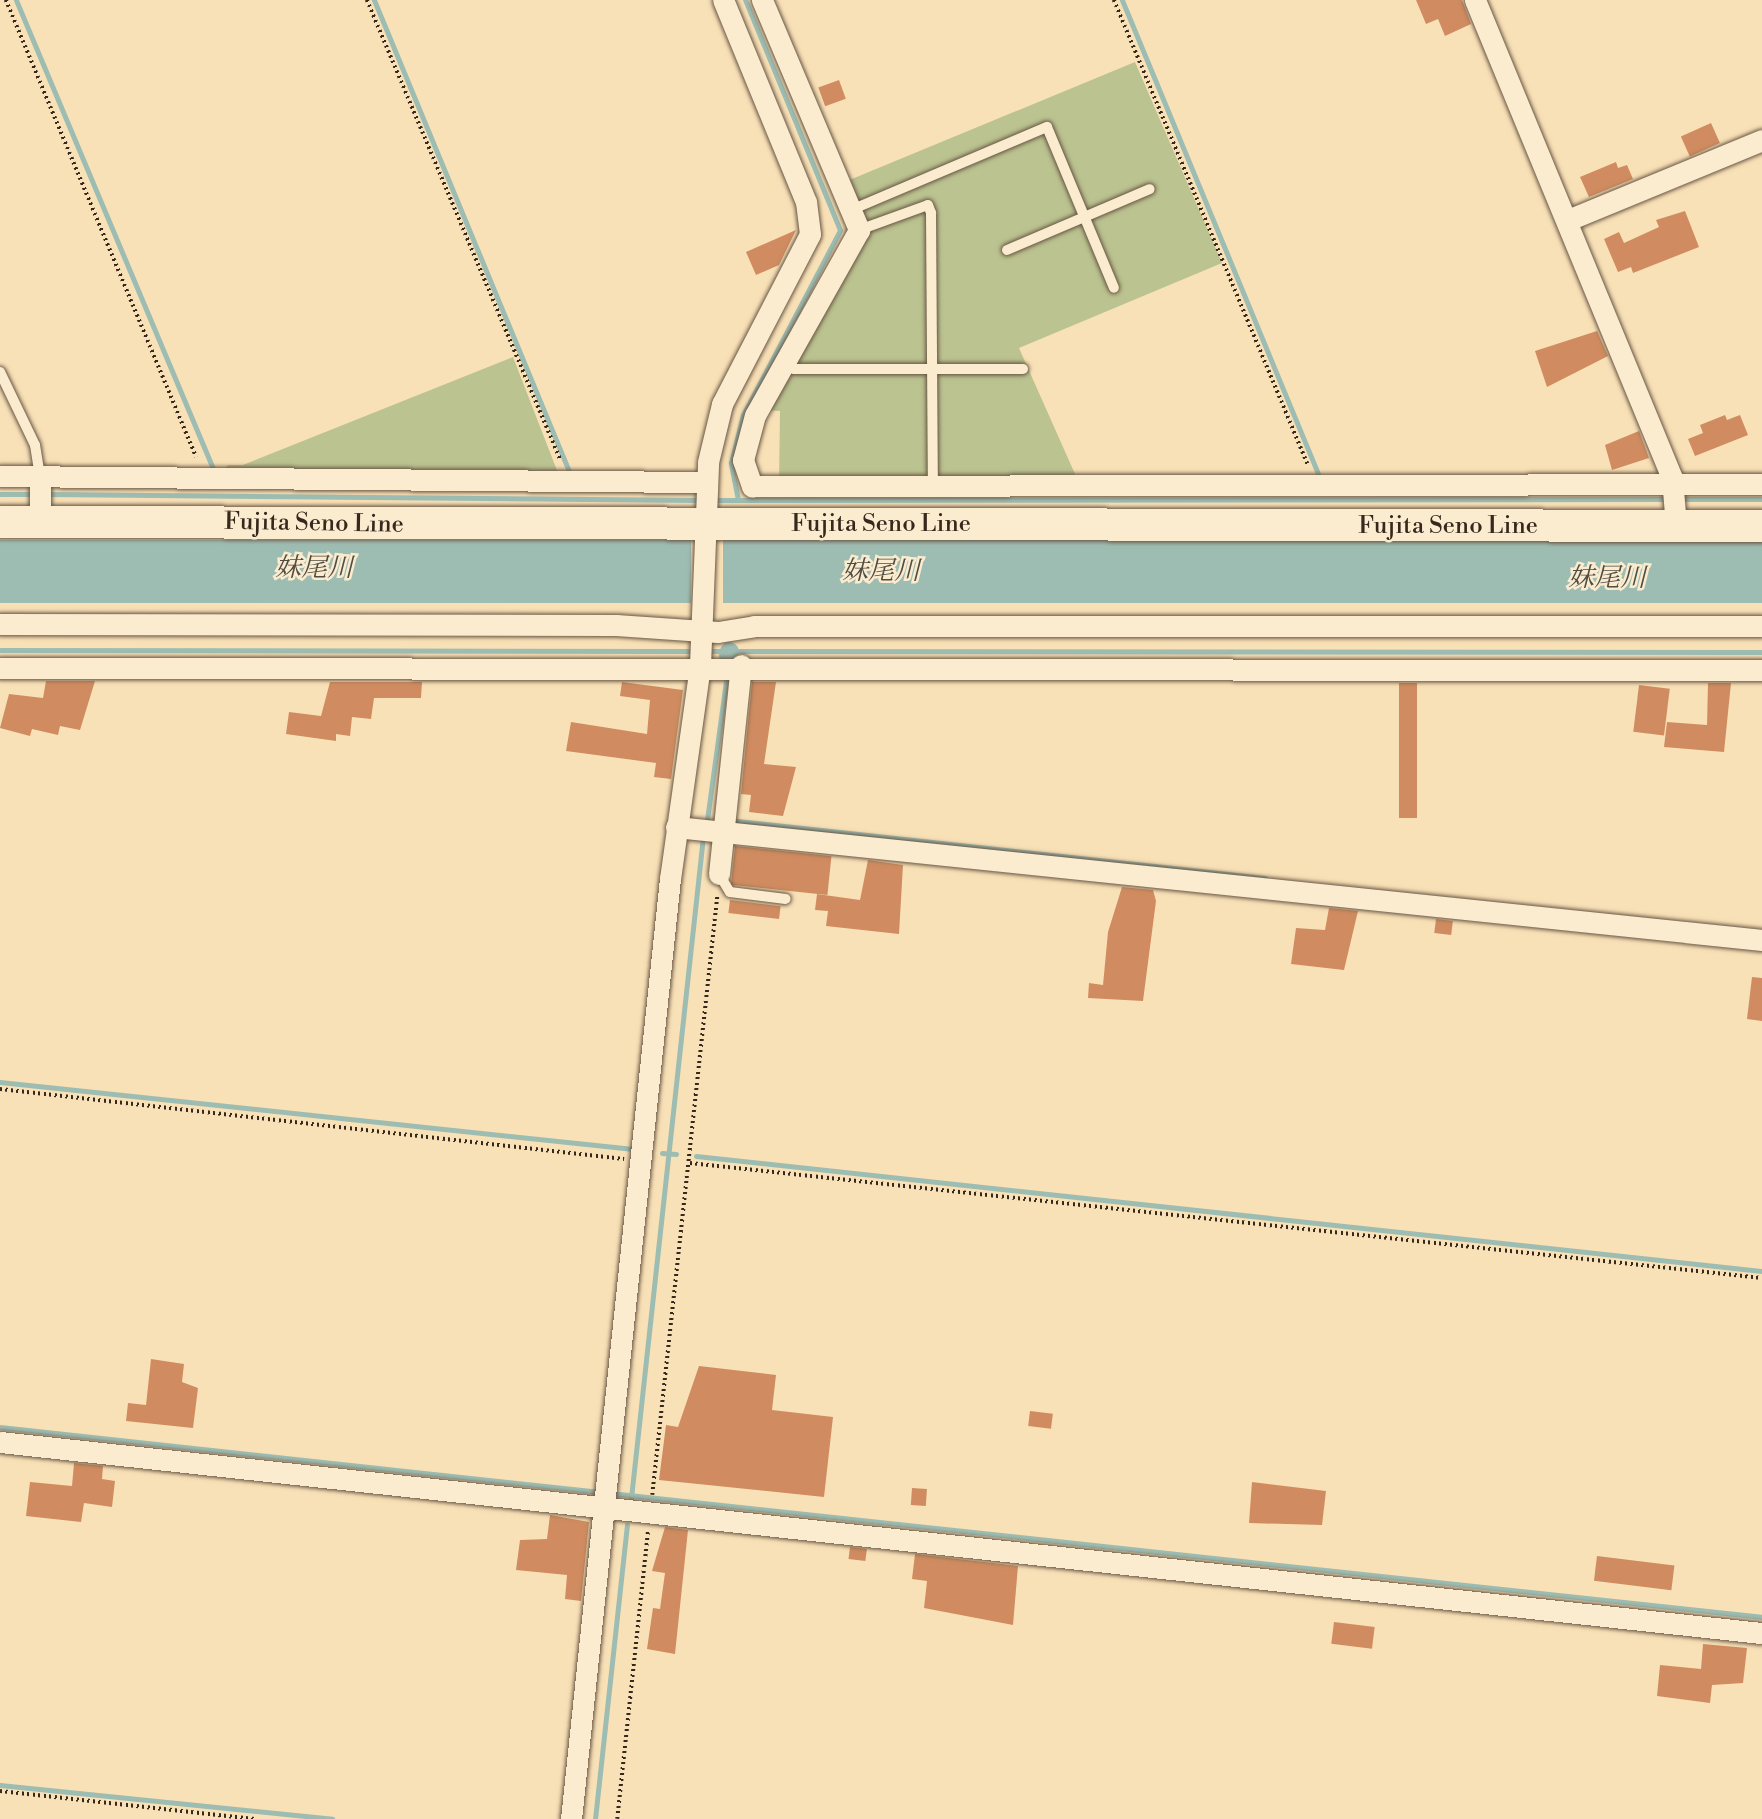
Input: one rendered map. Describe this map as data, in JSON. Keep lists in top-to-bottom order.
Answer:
{
  "streets": {
    "main road": ["Fujita Seno Line"]
  },
  "water": ["妹尾川"]
}
